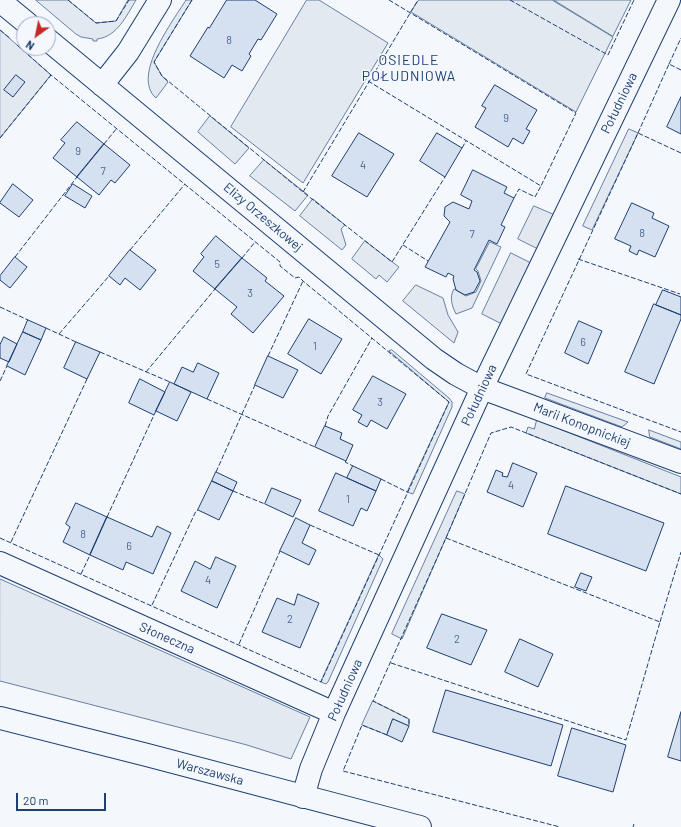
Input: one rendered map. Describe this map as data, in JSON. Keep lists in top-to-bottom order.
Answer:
{
  "streets": {
    "street": [
      "Południowa",
      "Elizy Orzeszkowej",
      "Marii Konopnickiej",
      "Słoneczna",
      "Warszawska"
    ]
  },
  "crossings": [
    ["Południowa", "Elizy Orzeszkowej"],
    ["Południowa", "Marii Konopnickiej"],
    ["Południowa", "Słoneczna"],
    ["Południowa", "Warszawska"],
    ["Elizy Orzeszkowej", "Marii Konopnickiej"]
  ],
  "districts": ["OSIEDLE POŁUDNIOWA"],
  "house_numbers": [
    "8",
    "9",
    "9",
    "4",
    "7",
    "8",
    "7",
    "5",
    "3",
    "6",
    "1",
    "3",
    "4",
    "1",
    "8",
    "6",
    "4",
    "2",
    "2"
  ],
  "scale_bar": "20 m",
  "north": "bottom left"
}
